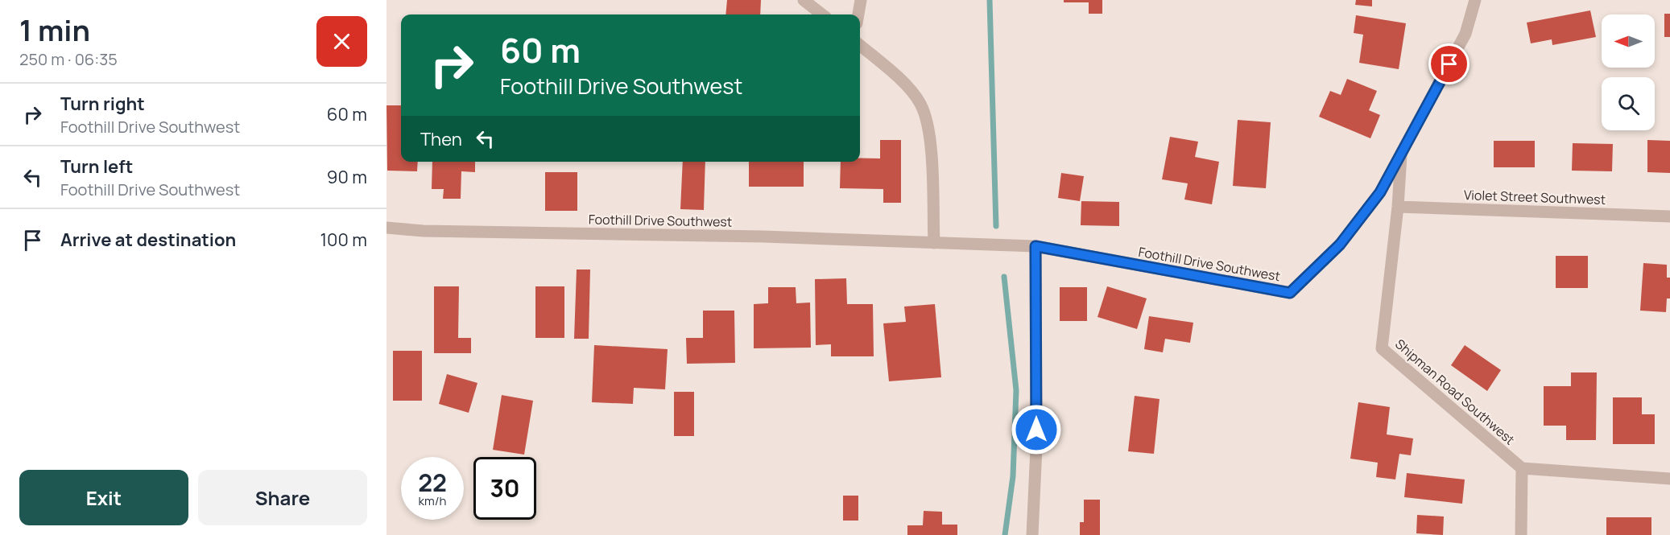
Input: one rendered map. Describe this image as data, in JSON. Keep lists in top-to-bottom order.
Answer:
{
  "streets": {
    "street": ["Violet Street Southwest", "Foothill Drive Southwest", "Shipman Road Southwest"]
  },
  "crossings": [
    ["Violet Street Southwest", "Shipman Road Southwest"],
    ["Foothill Drive Southwest", "Shipman Road Southwest"]
  ],
  "north": "left",
  "page": {
    "heading": ["1 min", "250 m · 06:35"],
    "turn": ["60 m", "Foothill Drive Southwest"],
    "list": [
      {
        "name": "Turn right",
        "note": "Foothill Drive Southwest",
        "value": "60 m"
      },
      {
        "name": "Turn left",
        "note": "Foothill Drive Southwest",
        "value": "90 m"
      },
      {
        "name": "Arrive at destination",
        "value": "100 m"
      }
    ],
    "then": "Then",
    "speed": "22 km/h",
    "limit": "30",
    "buttons": ["Exit", "Share"]
  }
}
